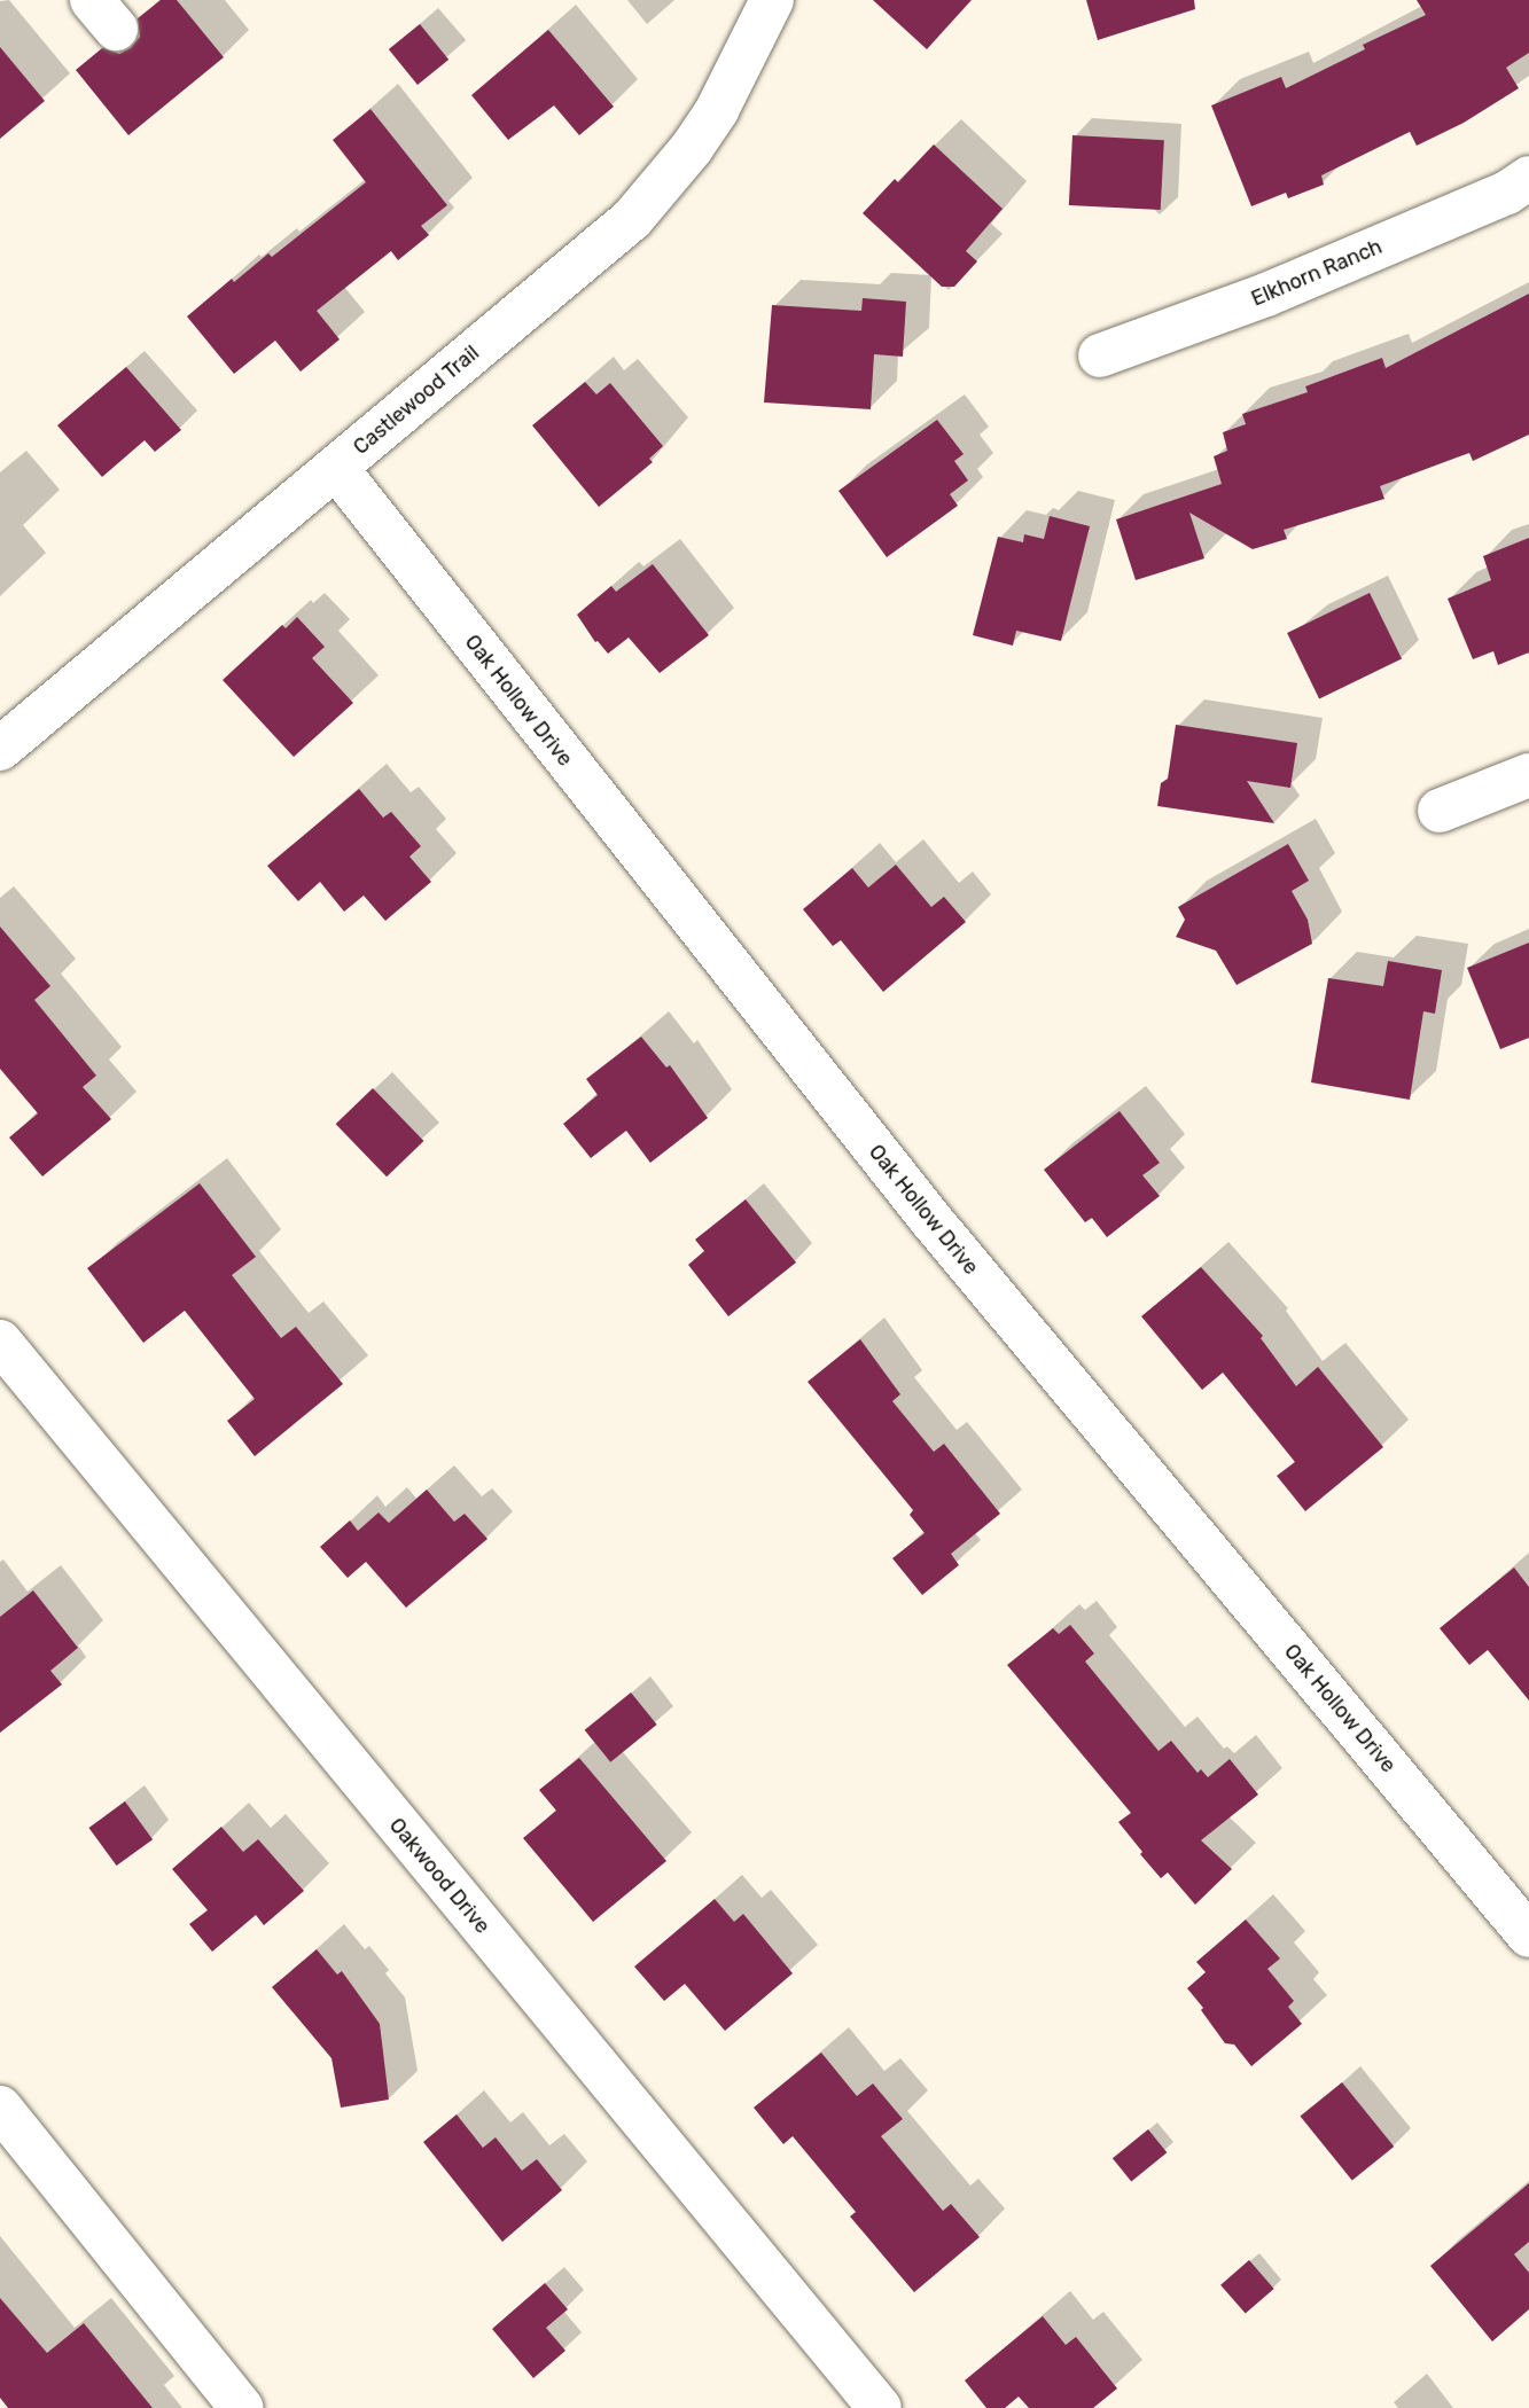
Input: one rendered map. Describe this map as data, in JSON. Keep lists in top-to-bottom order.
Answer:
{
  "streets": {
    "street": [
      "Elkhorn Ranch",
      "Castlewood Trail",
      "Oak Hollow Drive",
      "Oakwood Drive"
    ]
  },
  "crossings": [
    ["Castlewood Trail", "Oak Hollow Drive"]
  ]
}
